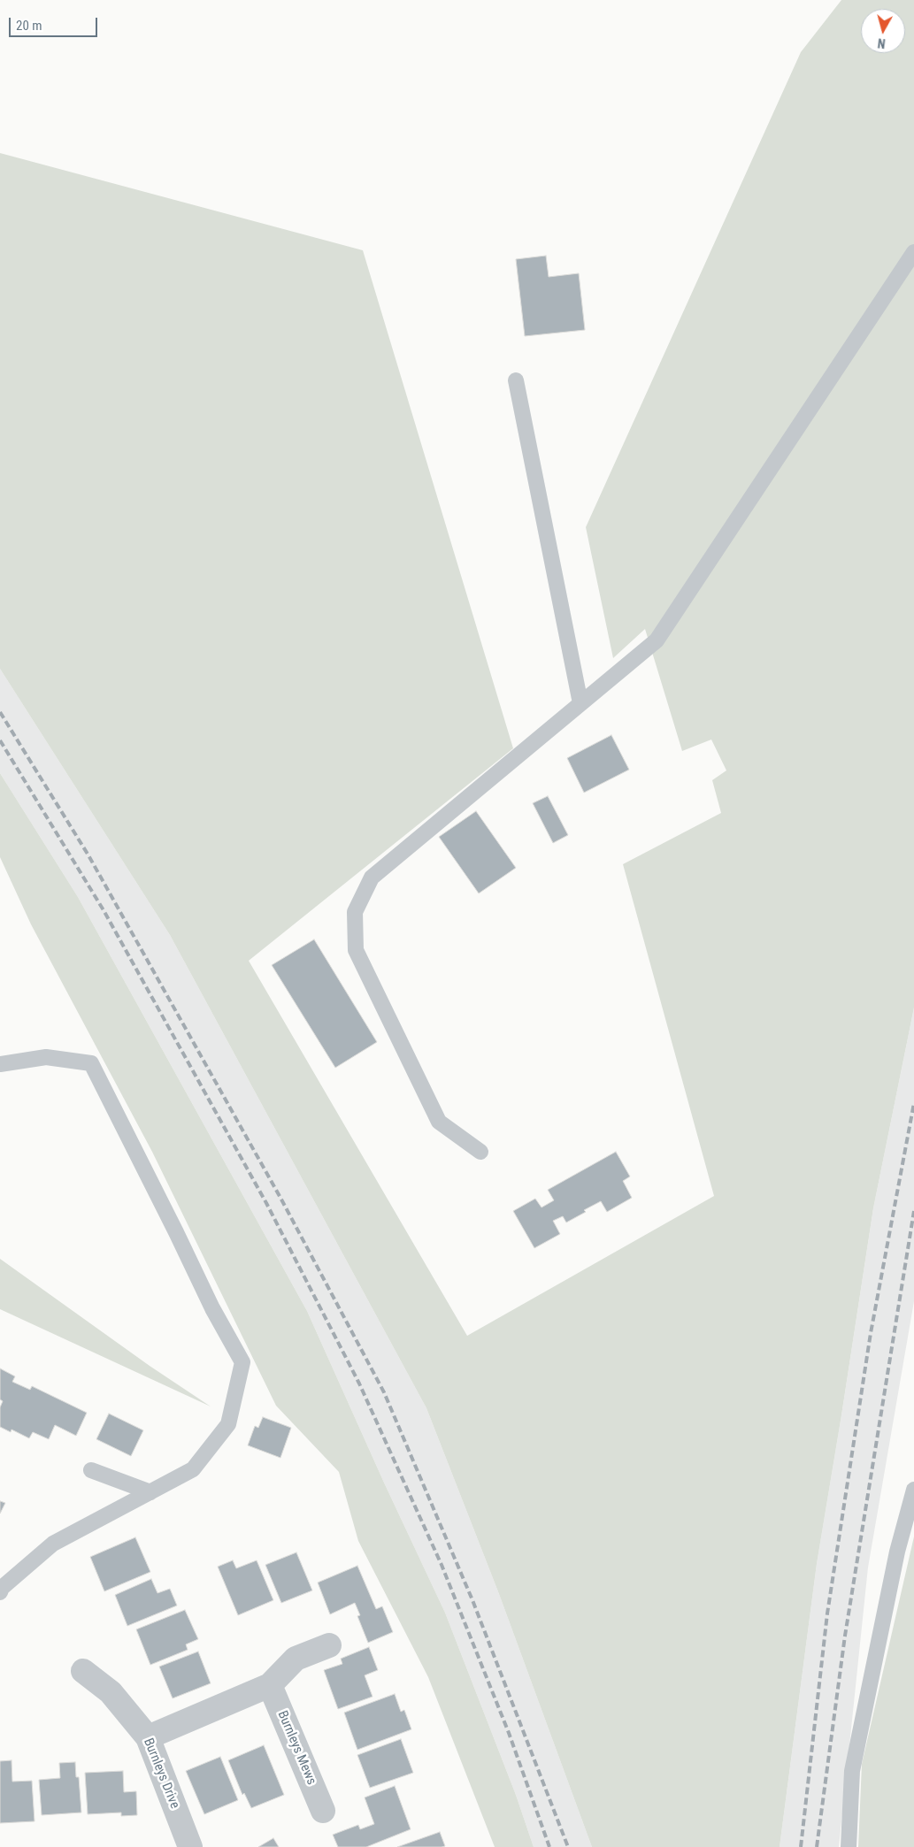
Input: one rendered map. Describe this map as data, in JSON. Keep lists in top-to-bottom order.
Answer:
{
  "streets": {
    "street": ["Burnleys Mews", "Burnleys Drive"]
  },
  "scale_bar": "20 m",
  "north": "bottom"
}
